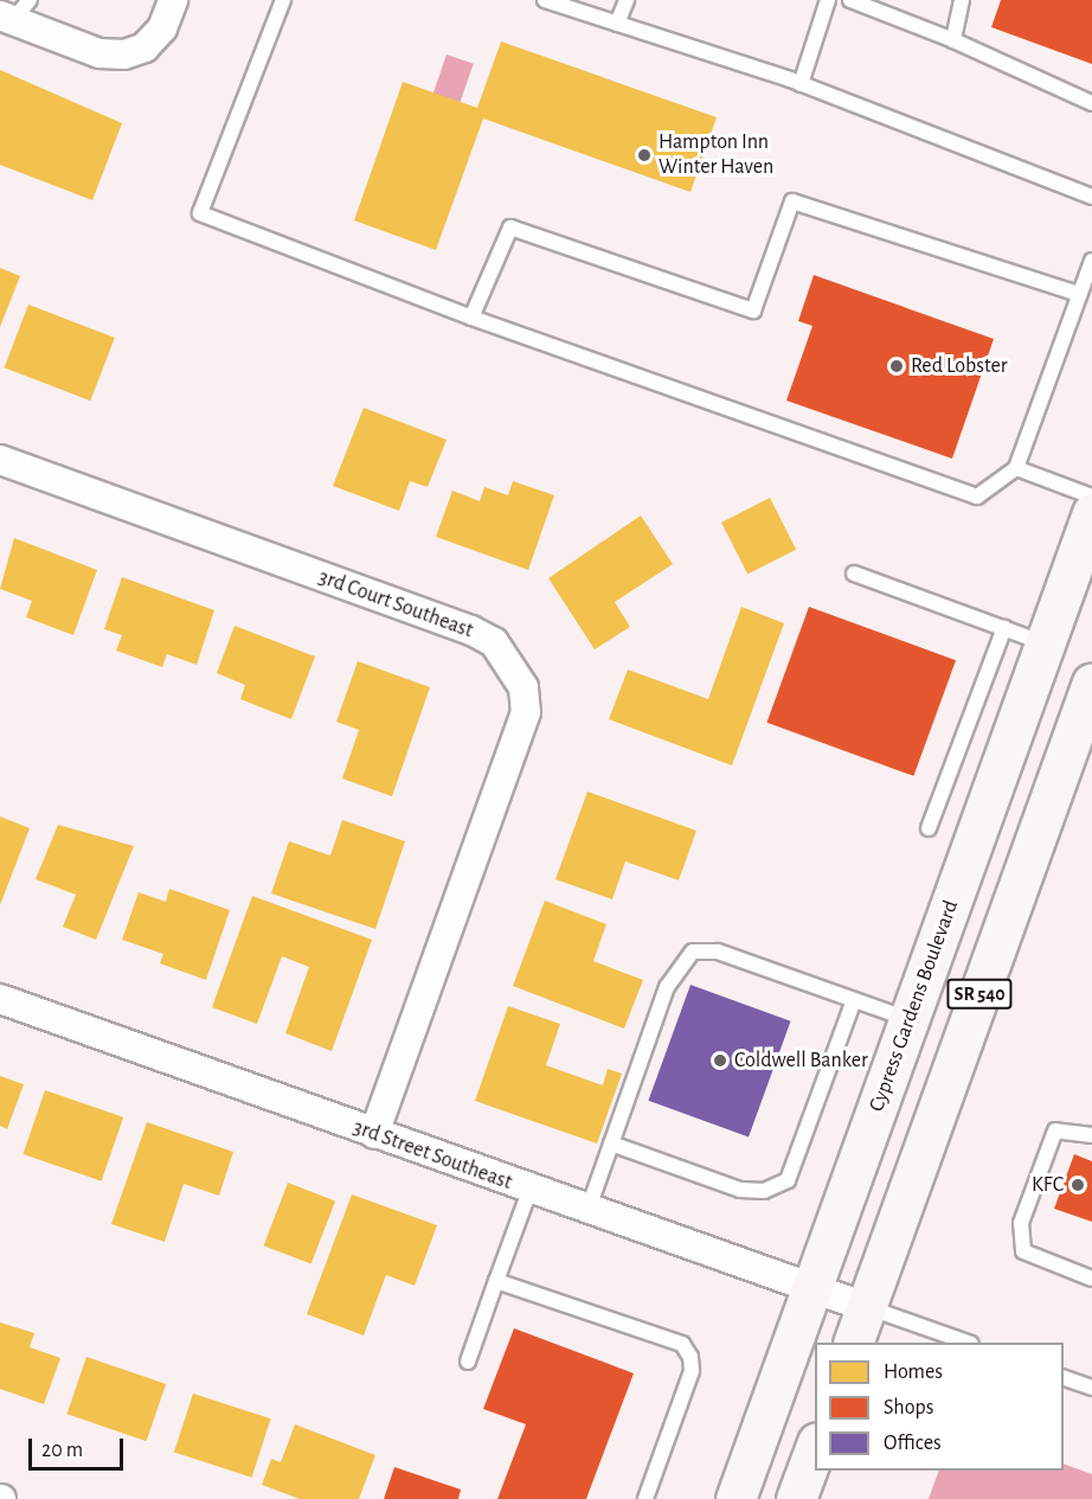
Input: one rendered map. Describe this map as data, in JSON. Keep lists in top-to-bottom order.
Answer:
{
  "streets": {
    "main road": ["SR 540", "Cypress Gardens Boulevard"],
    "street": ["3rd Court Southeast", "3rd Street Southeast"]
  },
  "crossings": [
    ["3rd Court Southeast", "3rd Street Southeast"],
    ["SR 540", "3rd Street Southeast"],
    ["Cypress Gardens Boulevard", "3rd Street Southeast"]
  ],
  "places": [
    "Hampton Inn Winter Haven",
    "Red Lobster",
    "Coldwell Banker",
    "KFC"
  ],
  "legend": ["Homes", "Shops", "Offices"],
  "scale_bar": "20 m"
}
